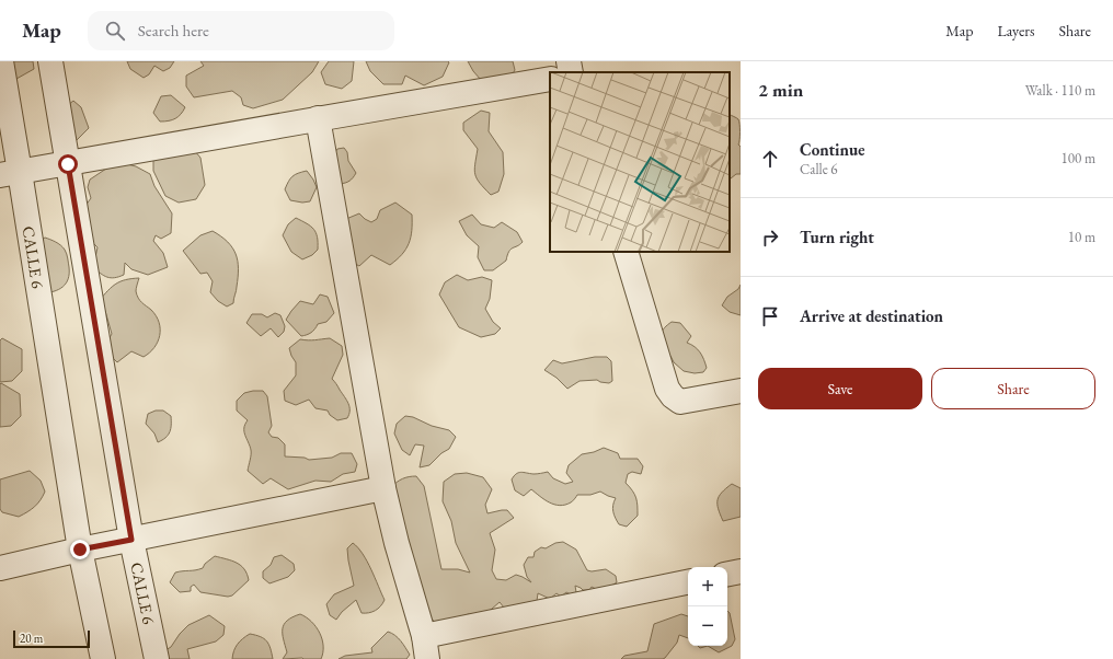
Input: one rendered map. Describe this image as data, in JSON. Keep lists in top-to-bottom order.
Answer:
{
  "streets": {
    "street": ["CALLE 6"]
  },
  "scale_bar": "20 m",
  "page": {
    "header": "Map",
    "search": "Search here",
    "nav": ["Map", "Layers", "Share"],
    "heading": ["2 min", "Walk · 110 m"],
    "list": [
      ["Continue", "Calle 6", "100 m"],
      ["Turn right", "10 m"],
      "Arrive at destination"
    ],
    "buttons": ["Save", "Share"],
    "map_buttons": ["+", "−"],
    "scale": "20 m"
  }
}
